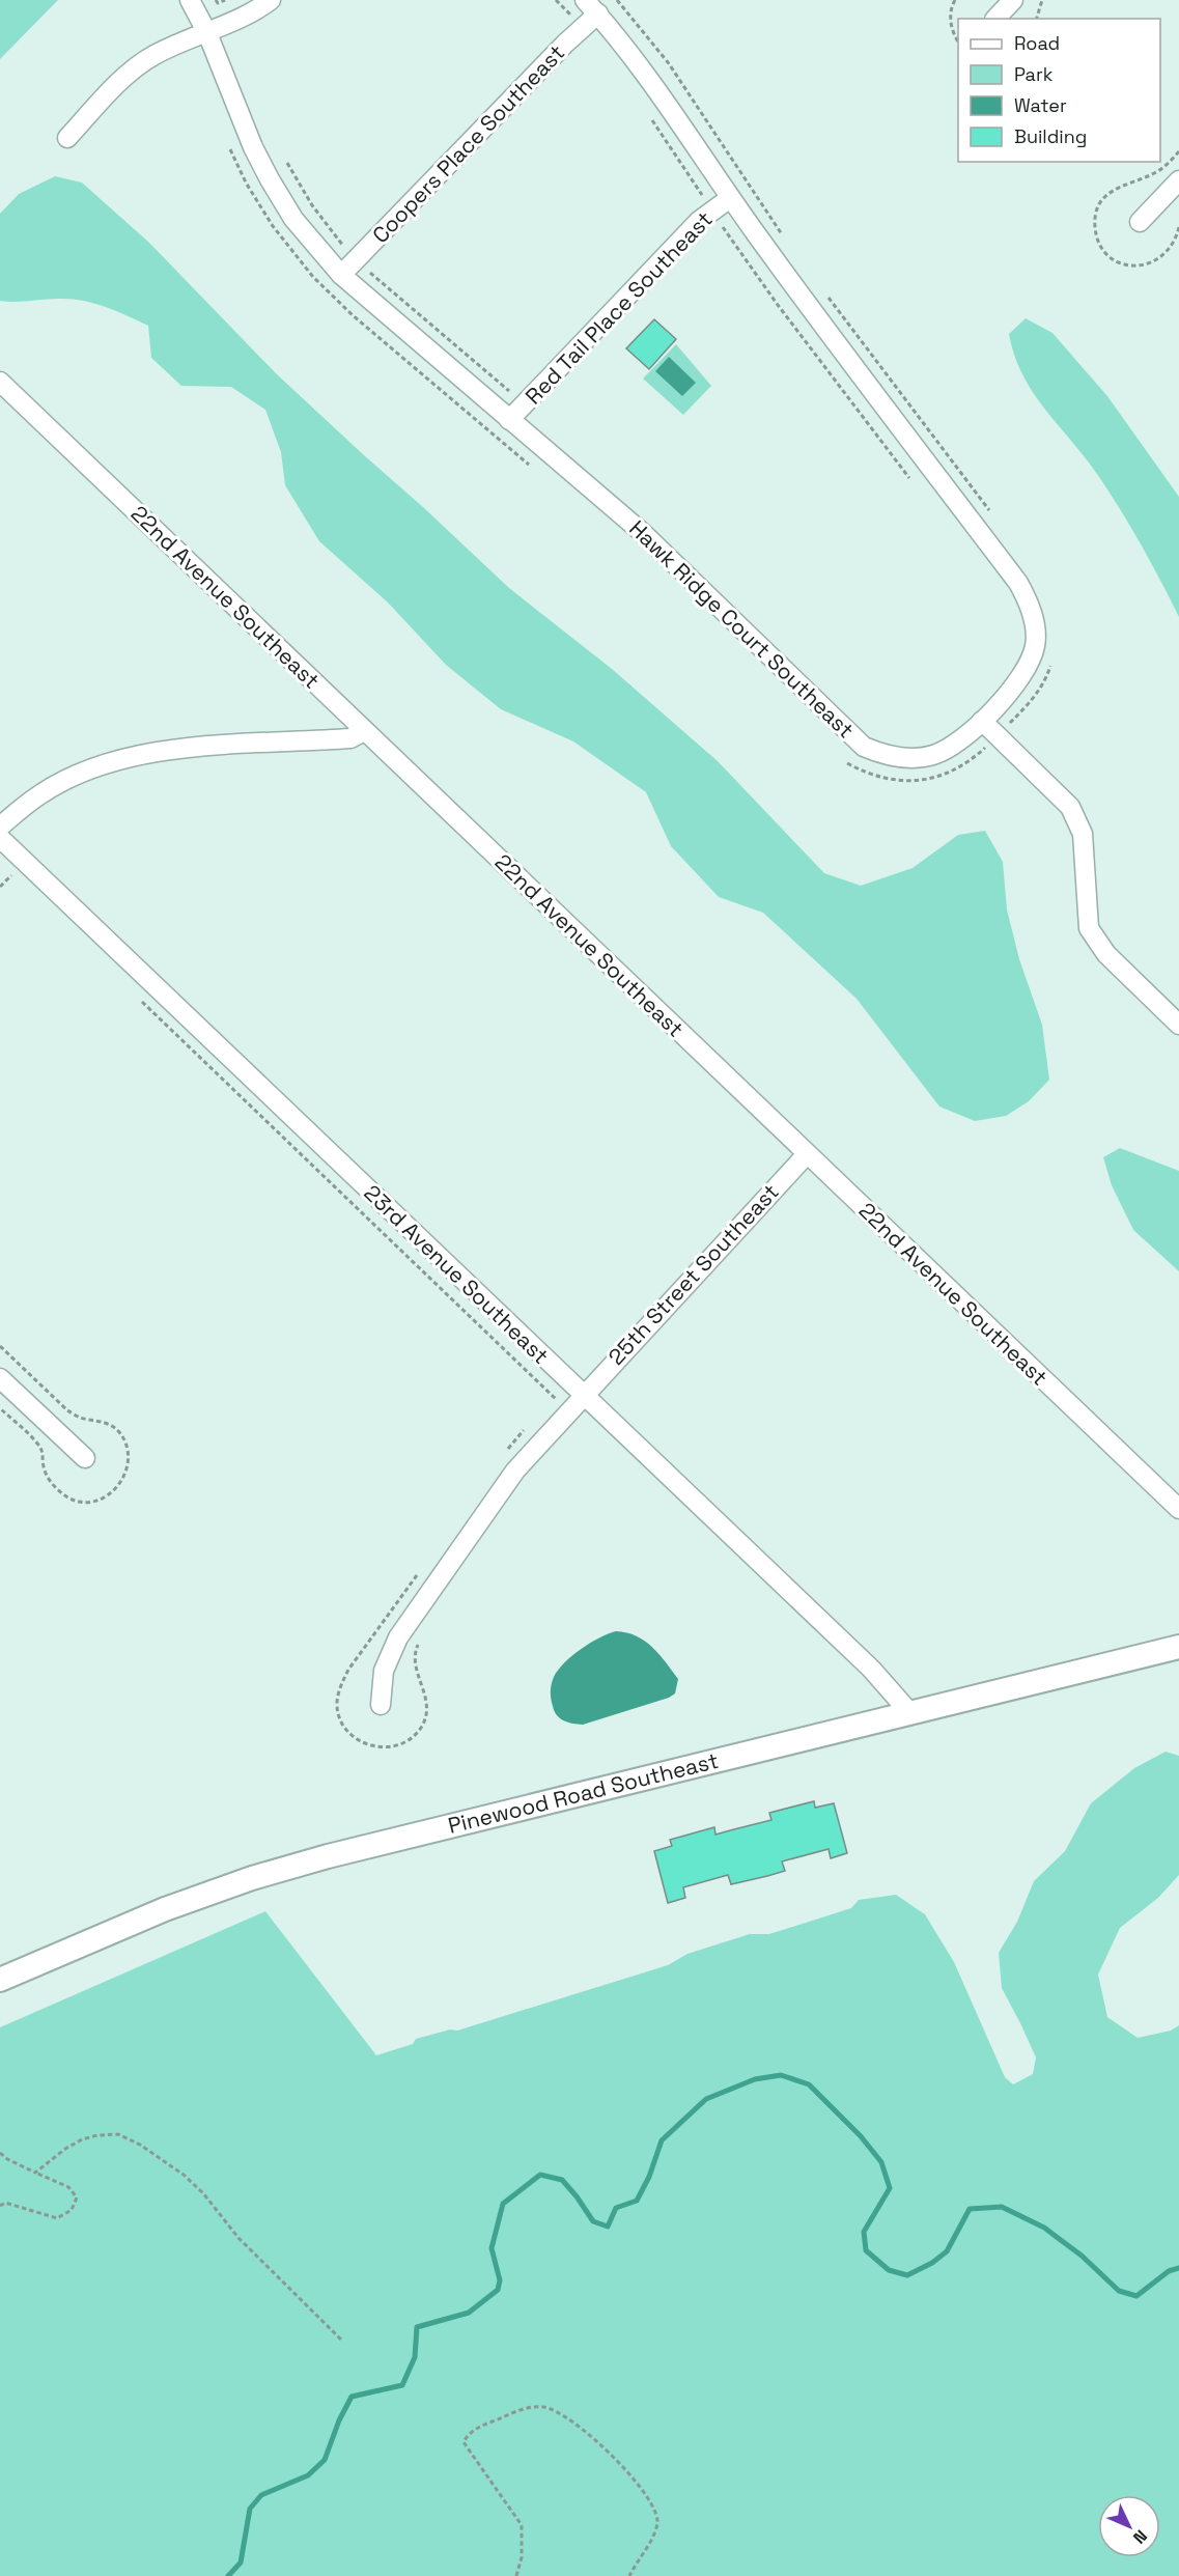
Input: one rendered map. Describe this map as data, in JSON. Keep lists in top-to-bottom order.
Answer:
{
  "streets": {
    "street": [
      "Coopers Place Southeast",
      "Red Tail Place Southeast",
      "22nd Avenue Southeast",
      "Hawk Ridge Court Southeast",
      "23rd Avenue Southeast",
      "25th Street Southeast",
      "Pinewood Road Southeast"
    ]
  },
  "crossings": [
    ["Coopers Place Southeast", "Hawk Ridge Court Southeast"],
    ["Red Tail Place Southeast", "Hawk Ridge Court Southeast"],
    ["22nd Avenue Southeast", "25th Street Southeast"],
    ["23rd Avenue Southeast", "25th Street Southeast"],
    ["23rd Avenue Southeast", "Pinewood Road Southeast"]
  ],
  "legend": [
    "Road",
    "Park",
    "Water",
    "Building"
  ],
  "north": "bottom right"
}
